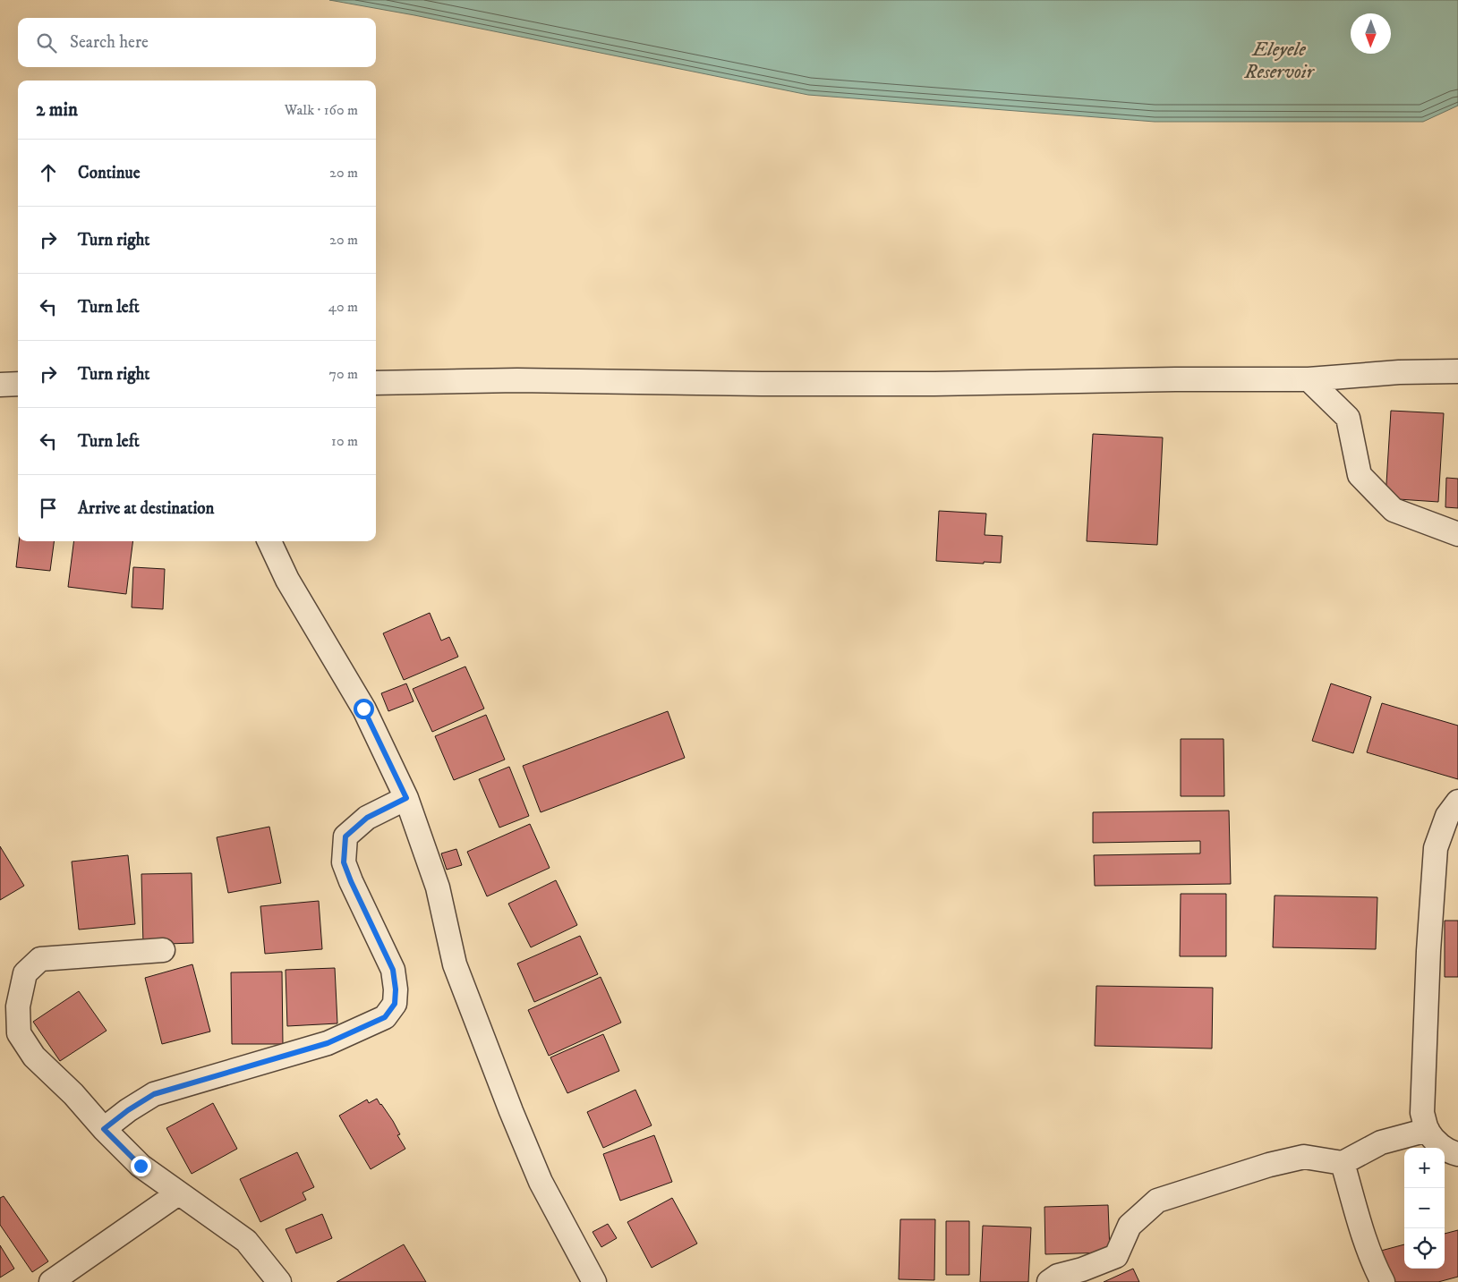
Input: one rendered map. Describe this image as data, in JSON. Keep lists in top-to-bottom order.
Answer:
{
  "water": ["Eleyele Reservoir"],
  "north": "bottom",
  "page": {
    "search": "Search here",
    "heading": ["2 min", "Walk · 160 m"],
    "list": [
      ["Continue", "20 m"],
      ["Turn right", "20 m"],
      ["Turn left", "40 m"],
      ["Turn right", "70 m"],
      ["Turn left", "10 m"],
      "Arrive at destination"
    ],
    "map_buttons": ["+", "−"]
  }
}
